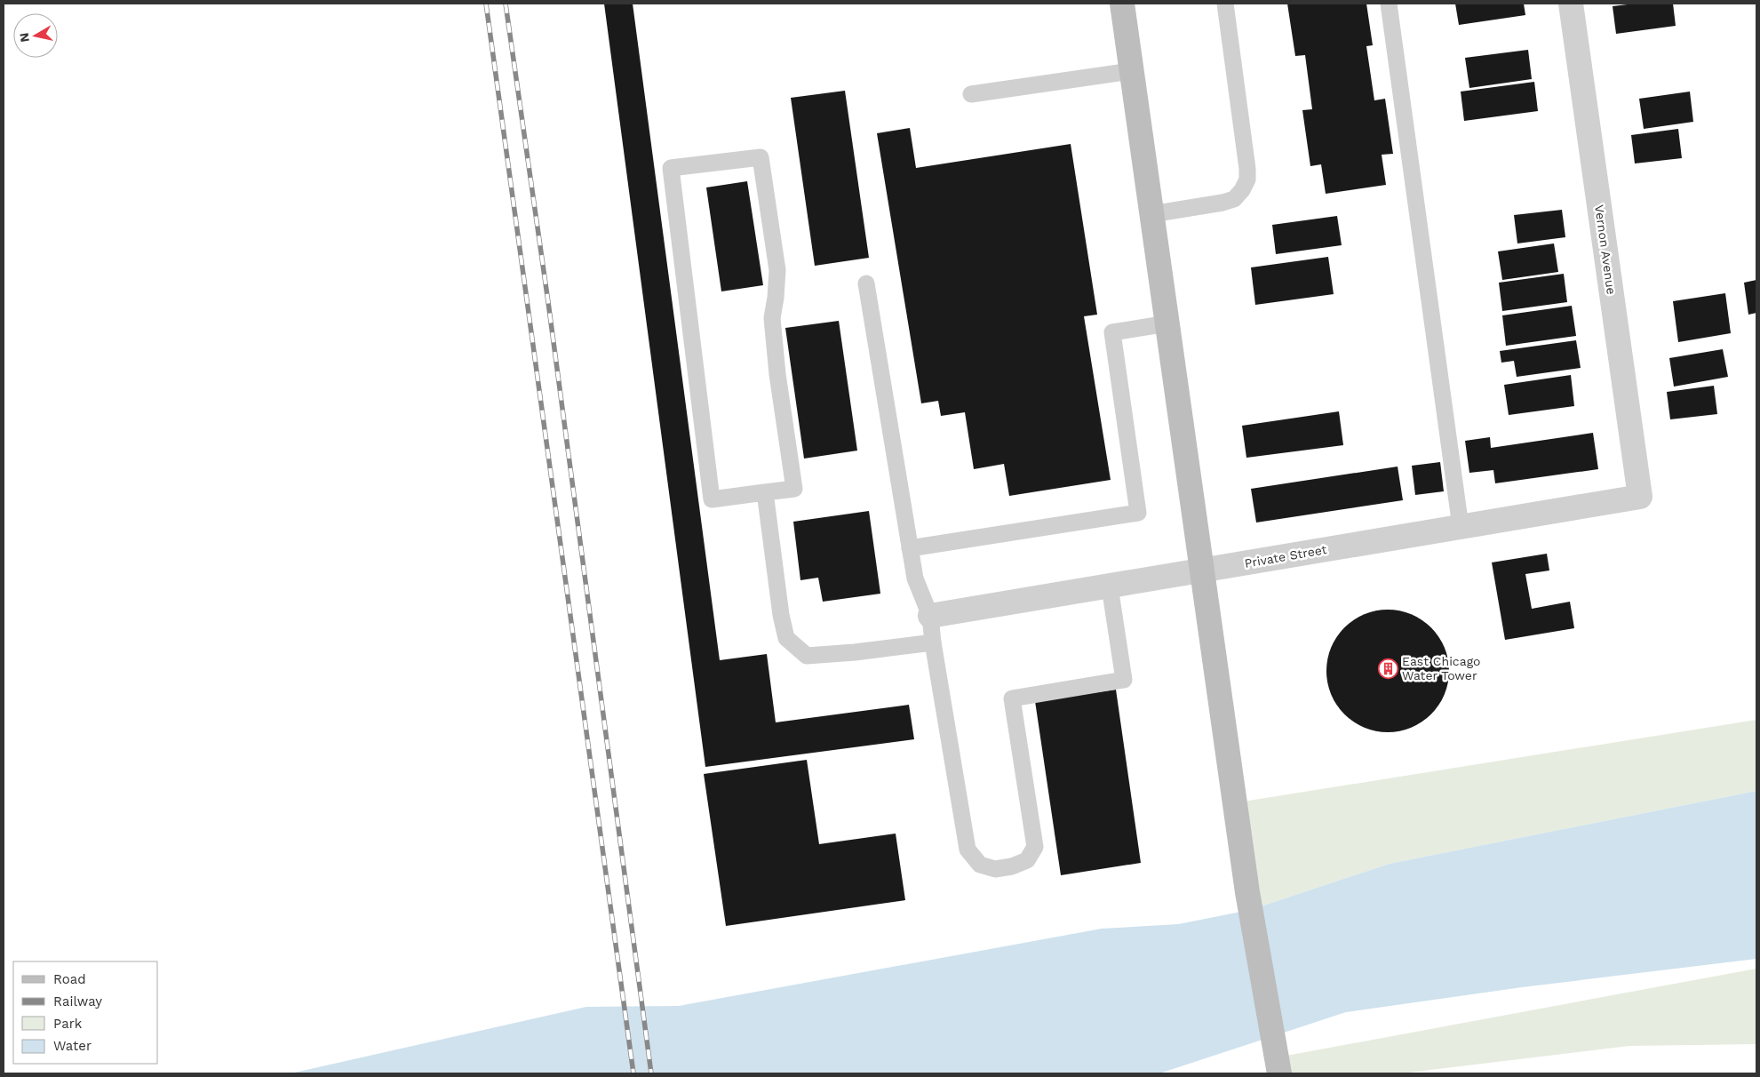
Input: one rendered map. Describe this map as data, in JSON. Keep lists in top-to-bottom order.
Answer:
{
  "streets": {
    "street": ["Vernon Avenue", "Private Street"]
  },
  "crossings": [
    ["Vernon Avenue", "Private Street"]
  ],
  "places": {
    "building": ["East Chicago Water Tower"]
  },
  "legend": [
    "Road",
    "Railway",
    "Park",
    "Water"
  ],
  "north": "left"
}
